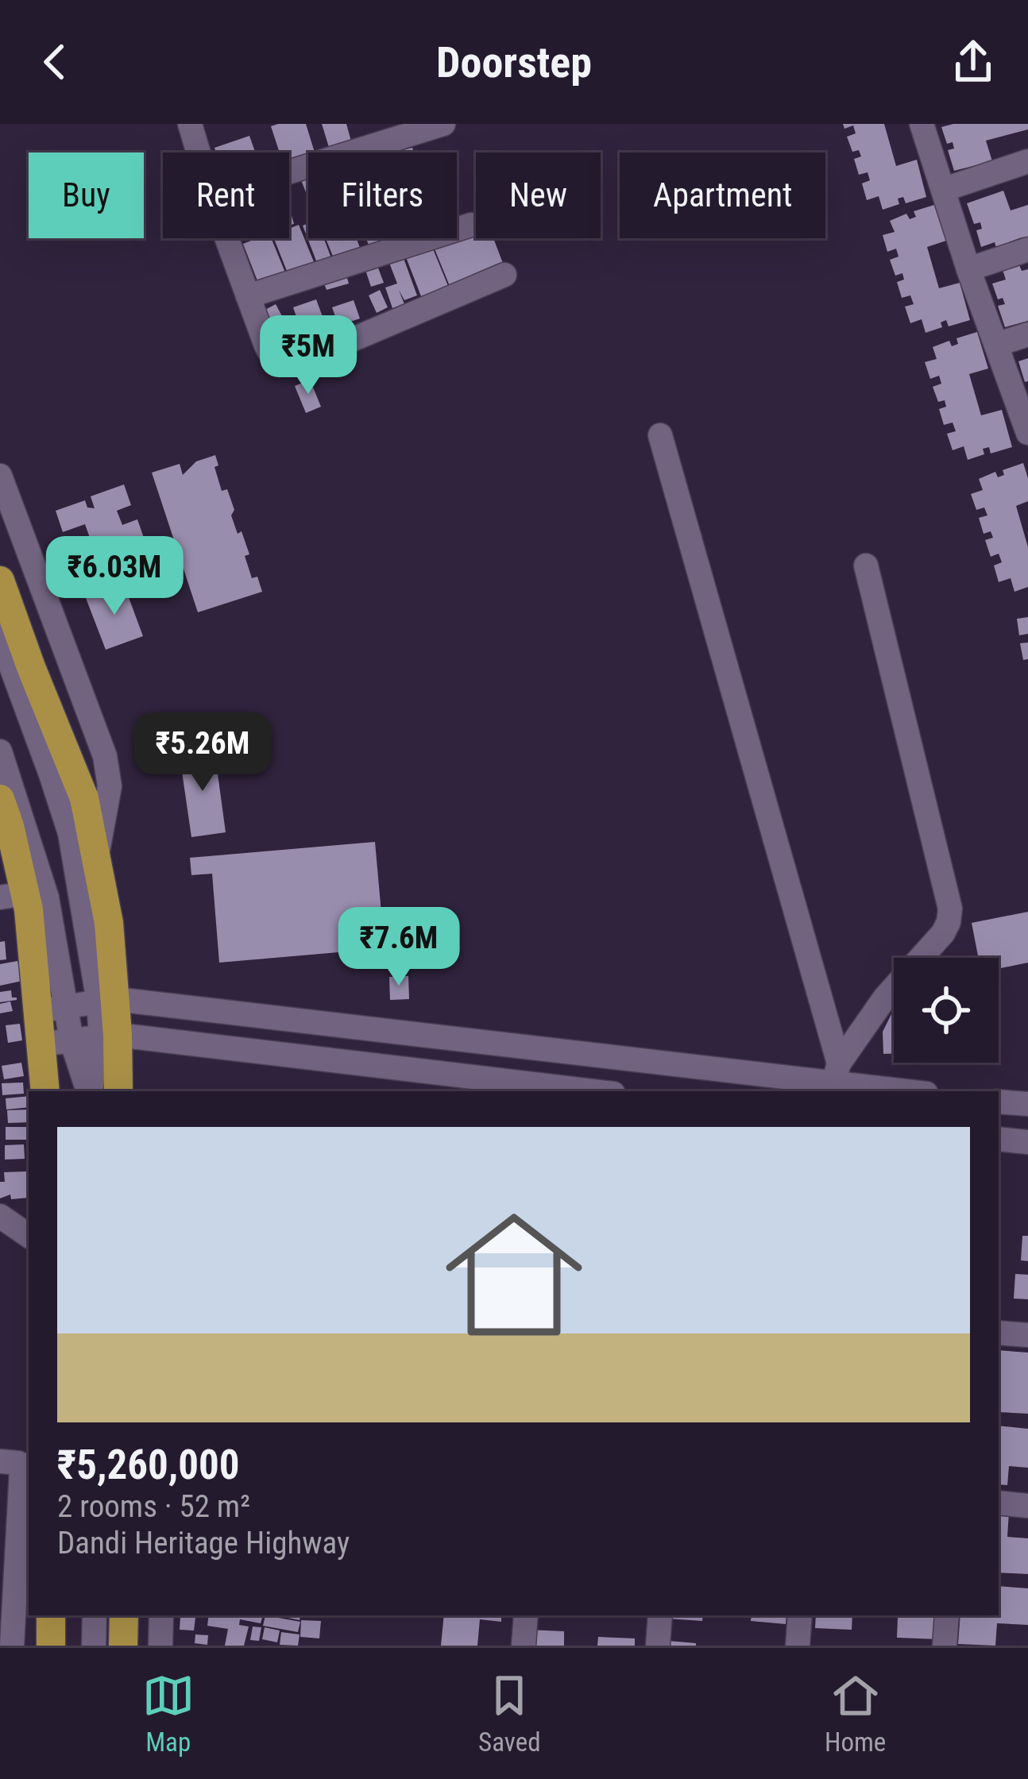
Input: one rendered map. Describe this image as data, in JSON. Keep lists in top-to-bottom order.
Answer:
{
  "page": {
    "header": "Doorstep",
    "chip": [
      "Buy",
      "Rent",
      "Filters",
      "New",
      "Apartment"
    ],
    "price": [
      "₹5M",
      "₹6.03M",
      "₹5.26M",
      "₹7.6M"
    ],
    "list": [
      {
        "name": "₹5,260,000",
        "note": "2 rooms · 52 m² · Dandi Heritage Highway"
      }
    ],
    "tabs": ["Map", "Saved", "Home"]
  }
}
